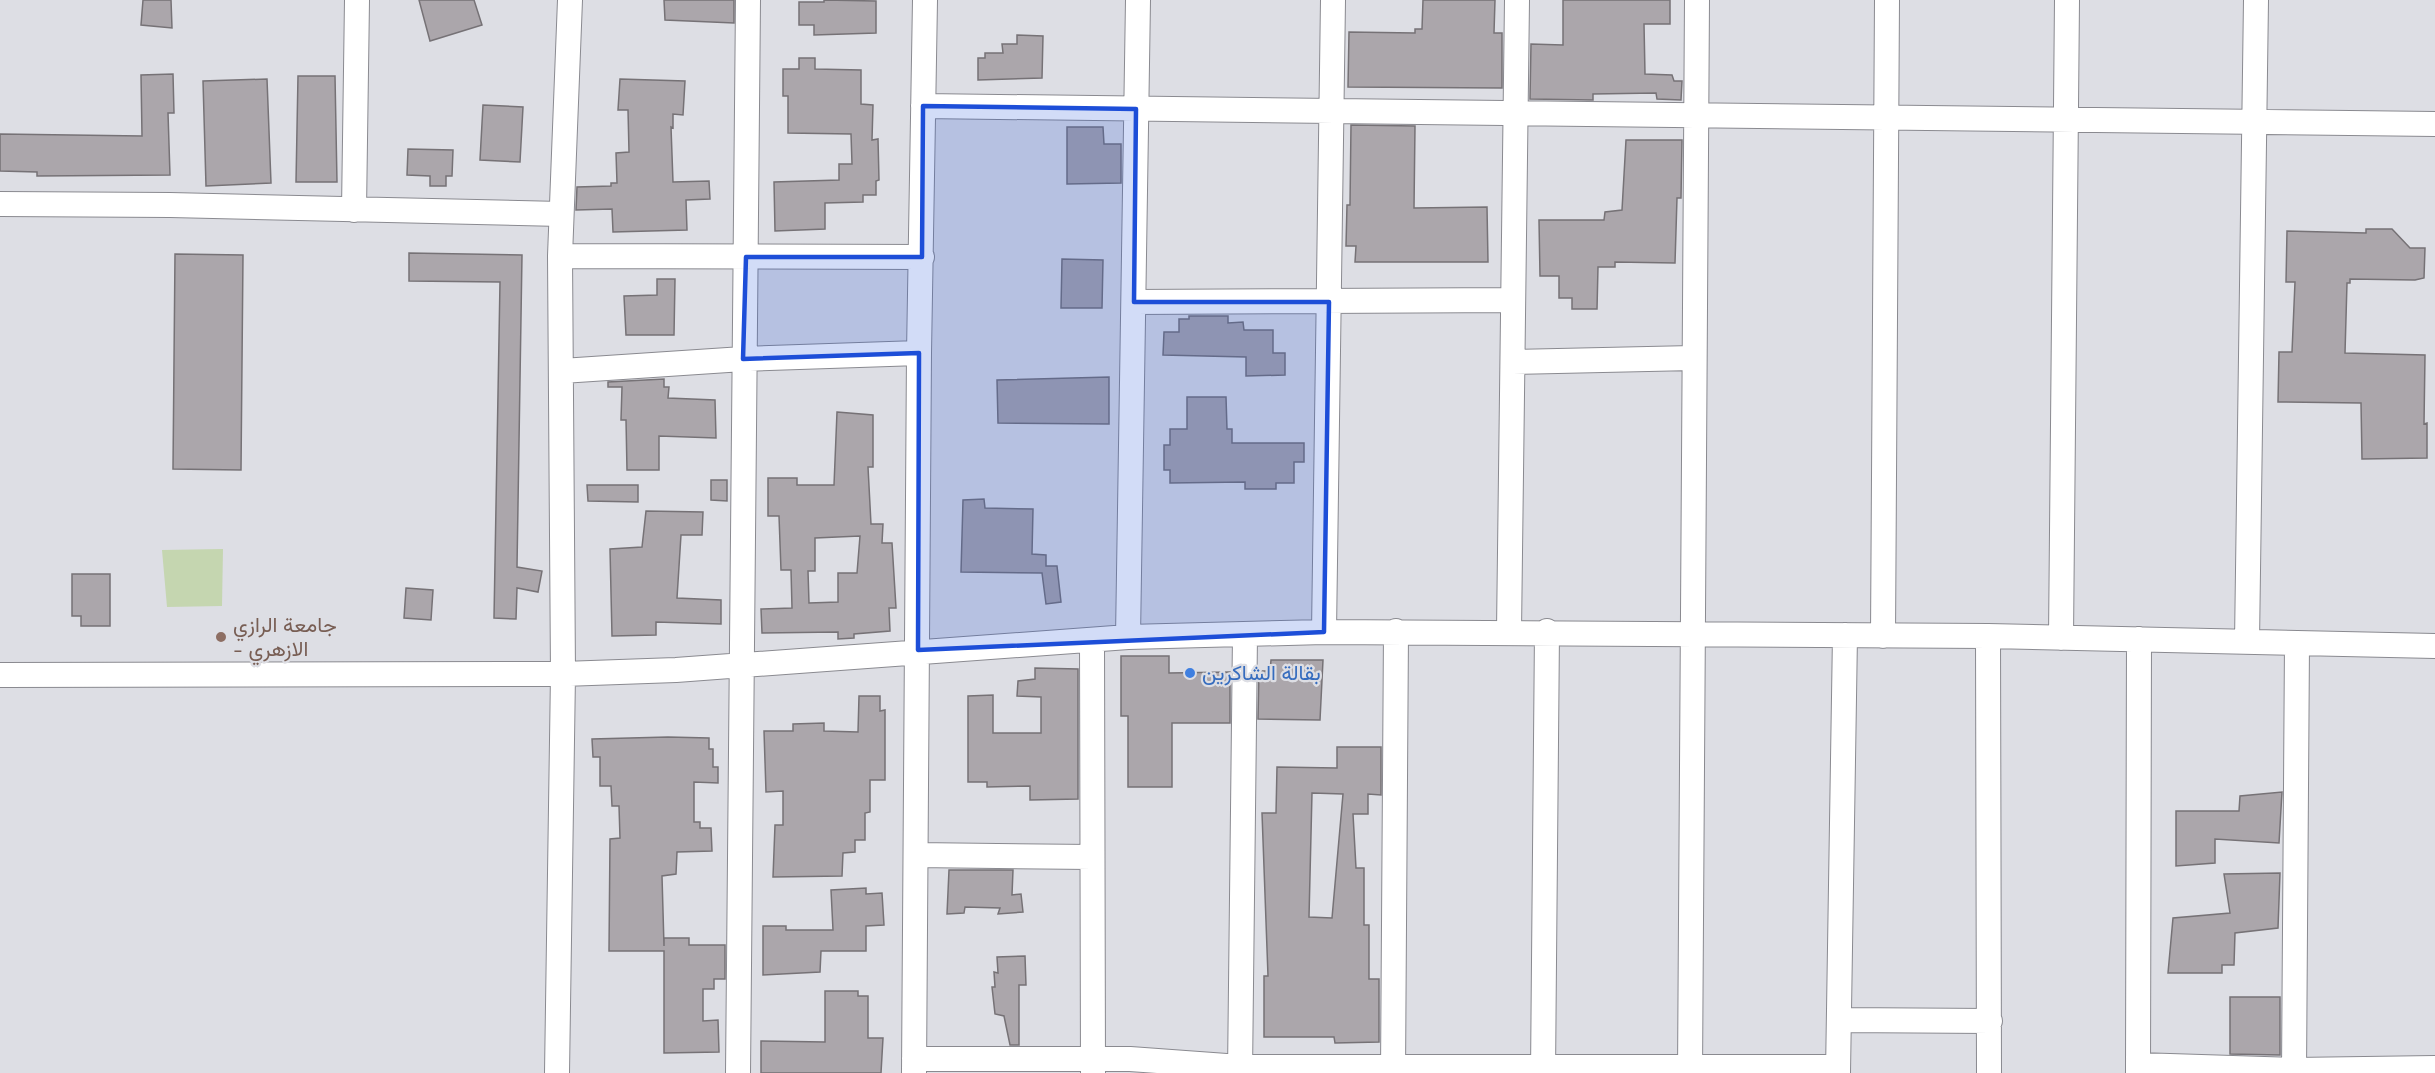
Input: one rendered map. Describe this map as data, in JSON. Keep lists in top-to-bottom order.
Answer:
{
  "places": ["جامعة الرازي - الازهري", "بقالة الشاكرين"]
}
